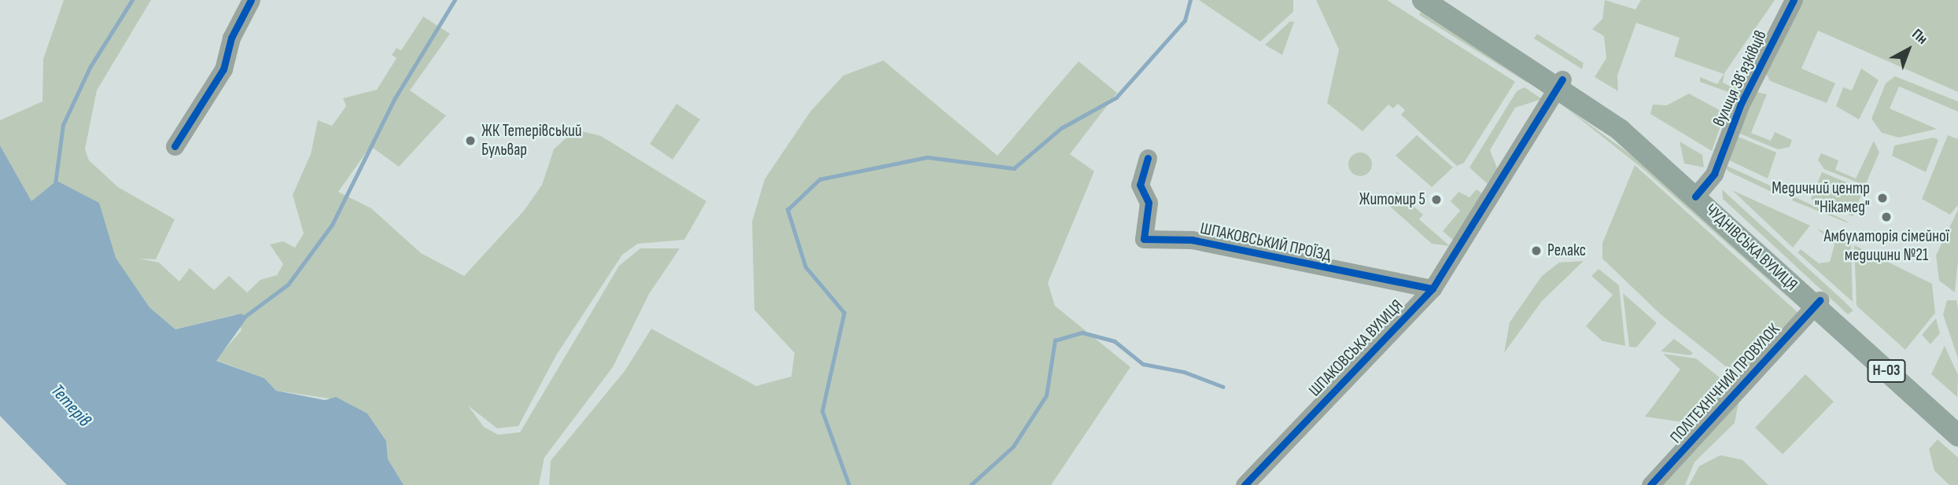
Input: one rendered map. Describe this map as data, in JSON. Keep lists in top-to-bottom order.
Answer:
{
  "streets": {
    "main road": ["ЧУДНІВСЬКА ВУЛИЦЯ", "Н-03"],
    "street": [
      "вулиця Звʼязківців",
      "ШПАКОВСЬКИЙ ПРОЇЗД",
      "ШПАКОВСЬКА ВУЛИЦЯ",
      "ПОЛІТЕХНІЧНИЙ ПРОВУЛОК"
    ]
  },
  "crossings": [
    ["вулиця Звʼязківців", "ЧУДНІВСЬКА ВУЛИЦЯ"],
    ["ШПАКОВСЬКИЙ ПРОЇЗД", "ШПАКОВСЬКА ВУЛИЦЯ"],
    ["ЧУДНІВСЬКА ВУЛИЦЯ", "ШПАКОВСЬКА ВУЛИЦЯ"],
    ["ЧУДНІВСЬКА ВУЛИЦЯ", "ПОЛІТЕХНІЧНИЙ ПРОВУЛОК"]
  ],
  "water": ["Тетерів"],
  "places": [
    "ЖК Тетерівський Бульвар",
    "Медичний центр \"Нікамед\"",
    "Житомир 5",
    "Амбулаторія сімейної медицини №21",
    "Релакс"
  ],
  "north": "top right"
}
